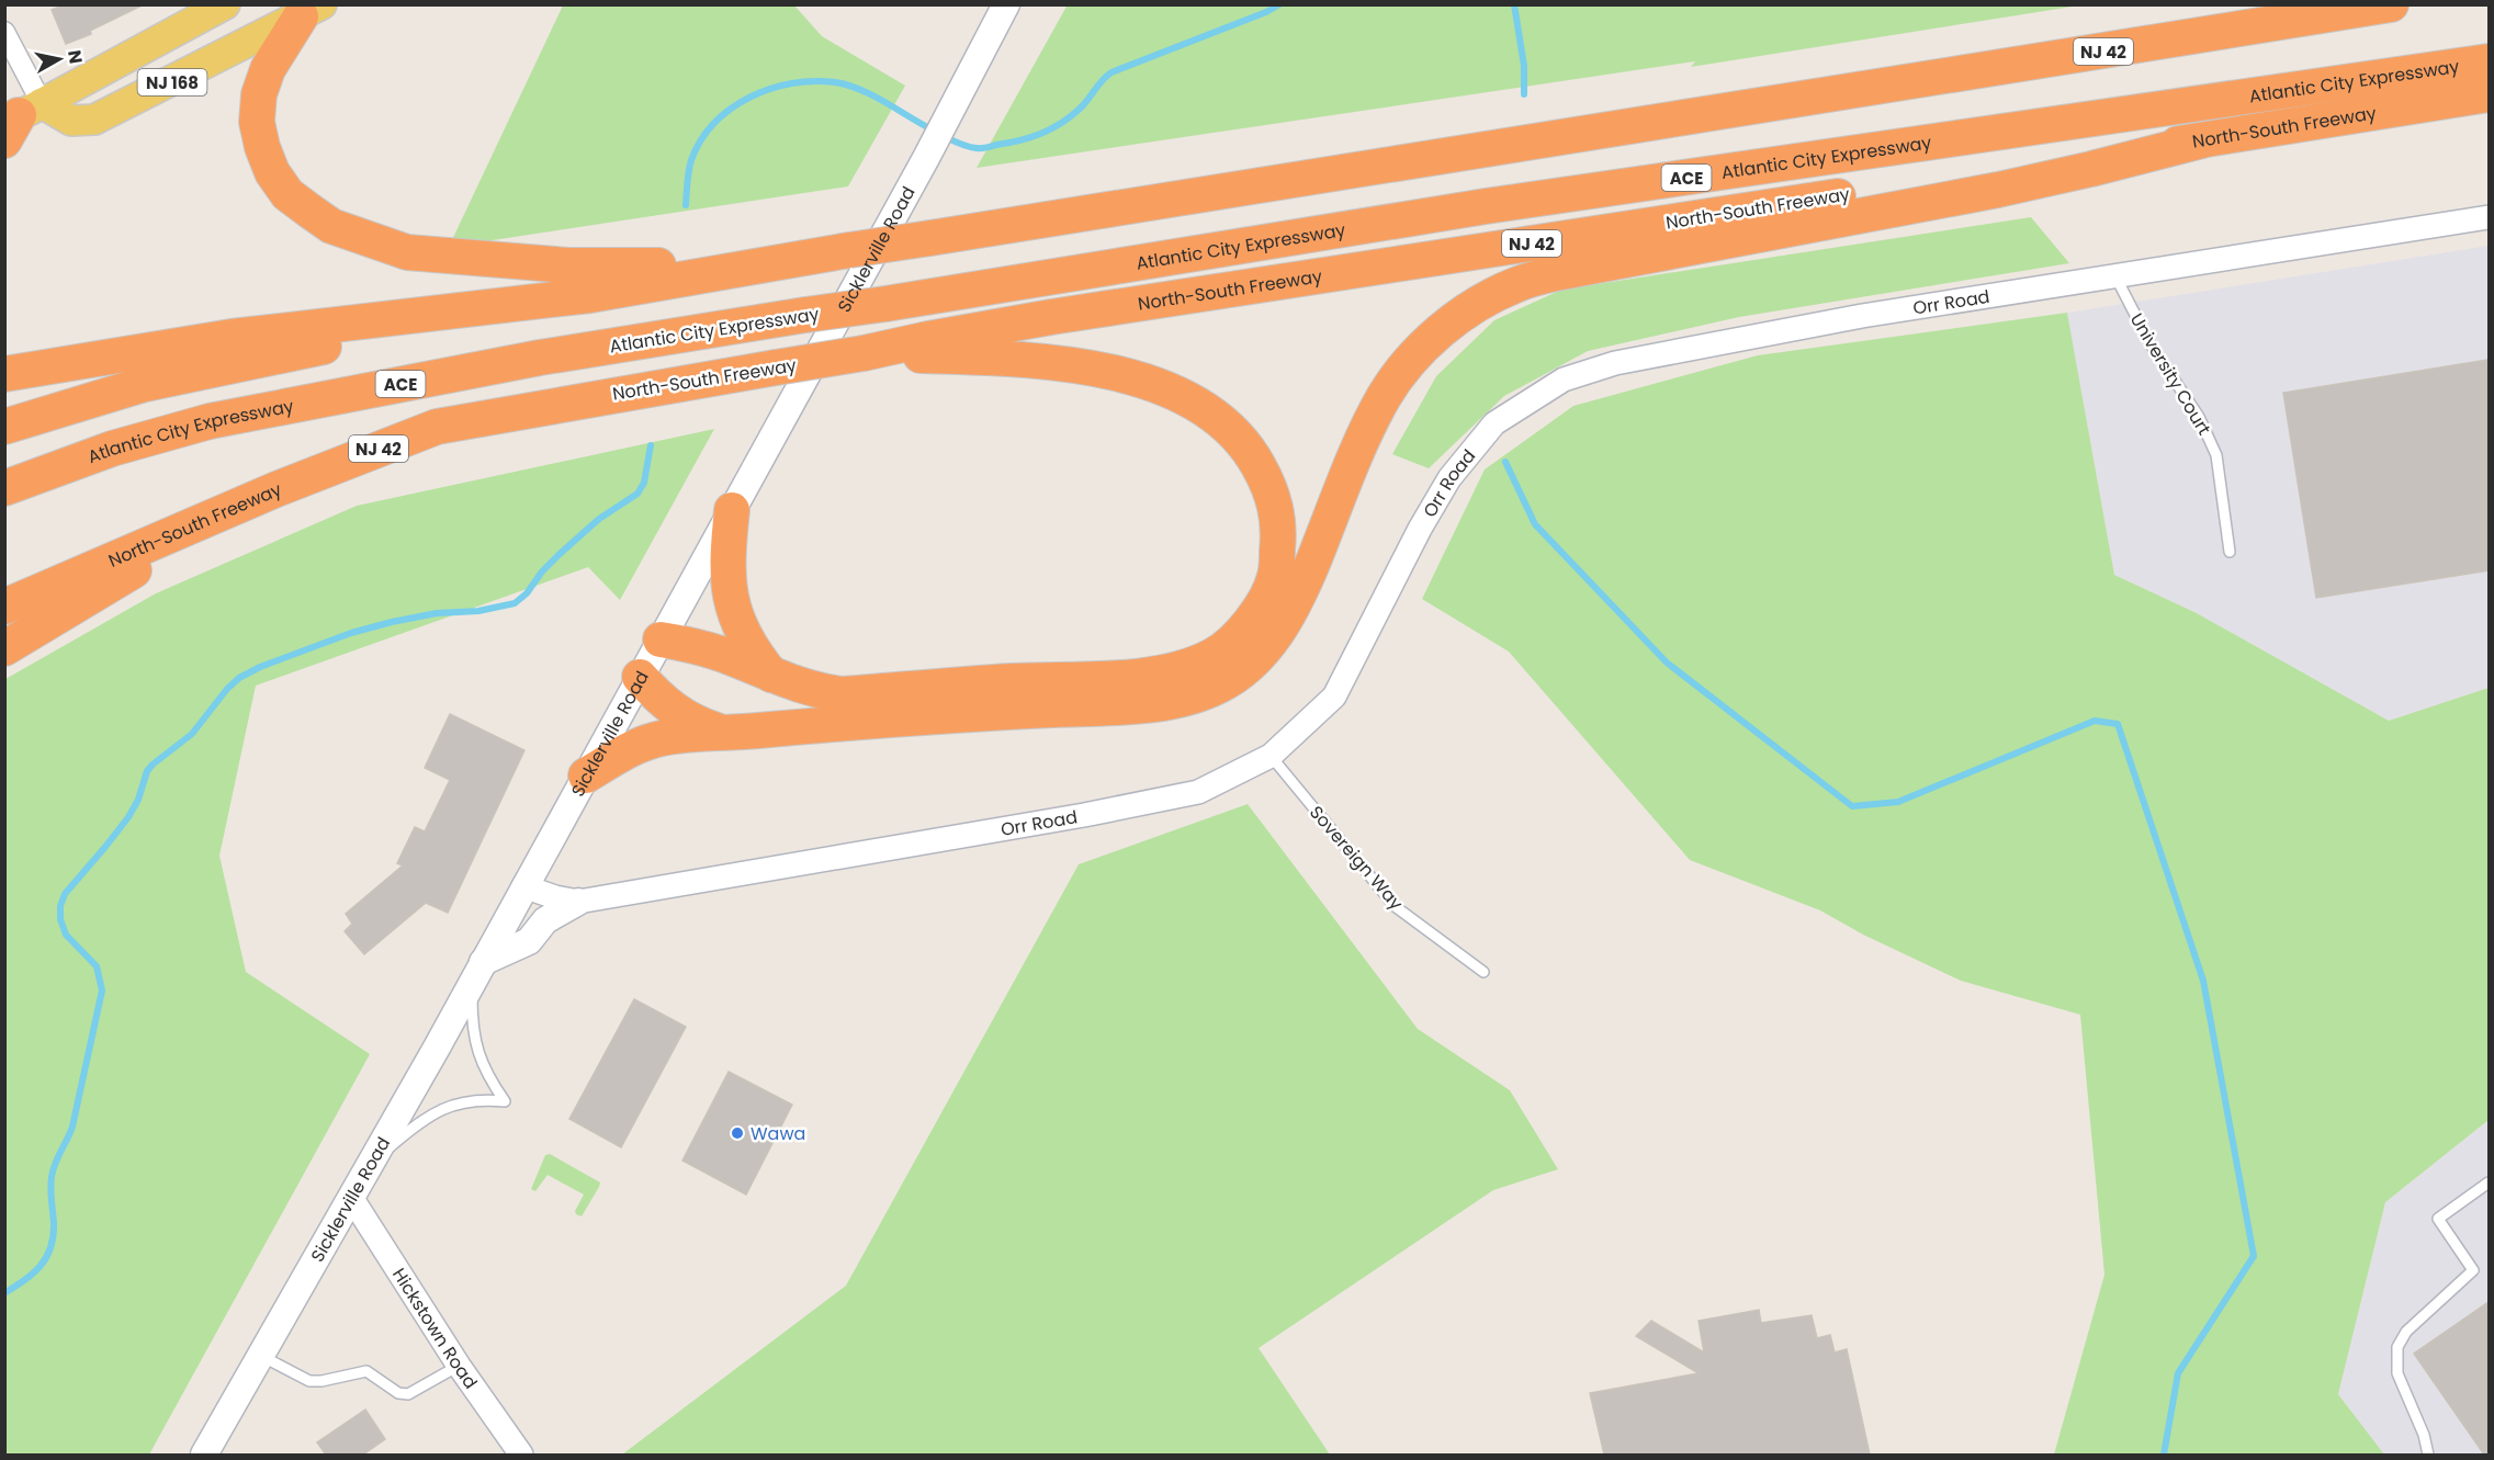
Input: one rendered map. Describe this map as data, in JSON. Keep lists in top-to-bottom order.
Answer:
{
  "streets": {
    "highway": [
      "NJ 42",
      "Atlantic City Expressway",
      "North-South Freeway",
      "ACE"
    ],
    "main road": ["NJ 168", "Sicklerville Road"],
    "street": ["Orr Road", "Hickstown Road"],
    "lane": ["University Court", "Sovereign Way"]
  },
  "crossings": [
    ["Sicklerville Road", "Orr Road"],
    ["Sicklerville Road", "Hickstown Road"],
    ["Orr Road", "University Court"],
    ["Orr Road", "Sovereign Way"]
  ],
  "places": ["Wawa"],
  "north": "right"
}
